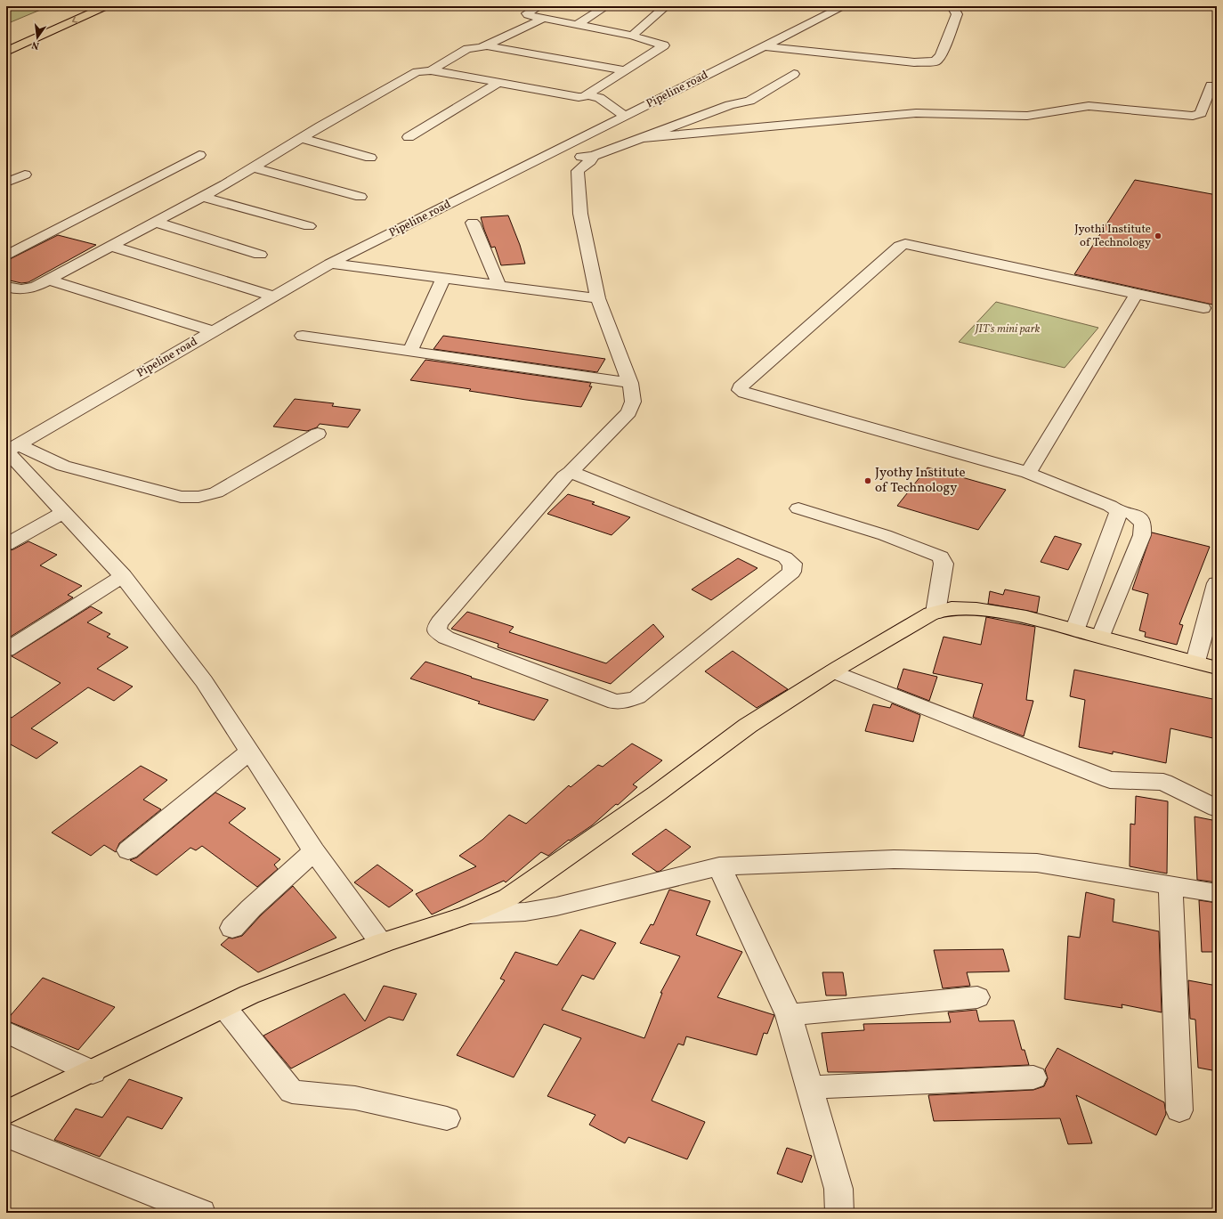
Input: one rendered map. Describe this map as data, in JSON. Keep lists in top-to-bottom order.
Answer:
{
  "streets": {
    "street": ["Pipeline road"]
  },
  "parks": ["JIT's mini park"],
  "places": ["Jyothi Institute of Technology", "Jyothy Institute of Technology"],
  "north": "bottom"
}
